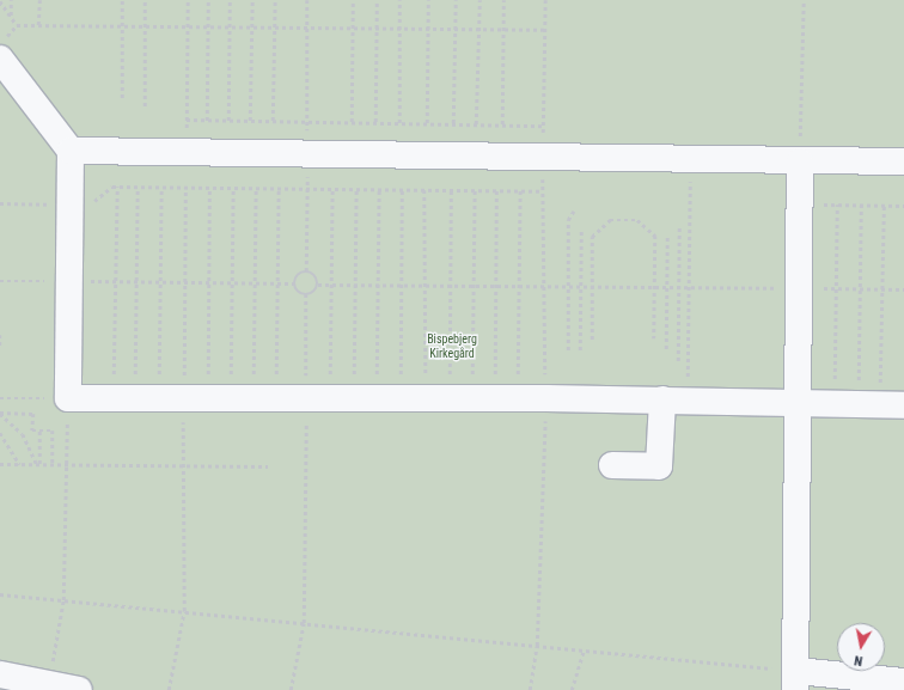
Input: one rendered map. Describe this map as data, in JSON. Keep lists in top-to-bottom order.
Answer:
{
  "parks": ["Bispebjerg Kirkegård"],
  "north": "bottom"
}
